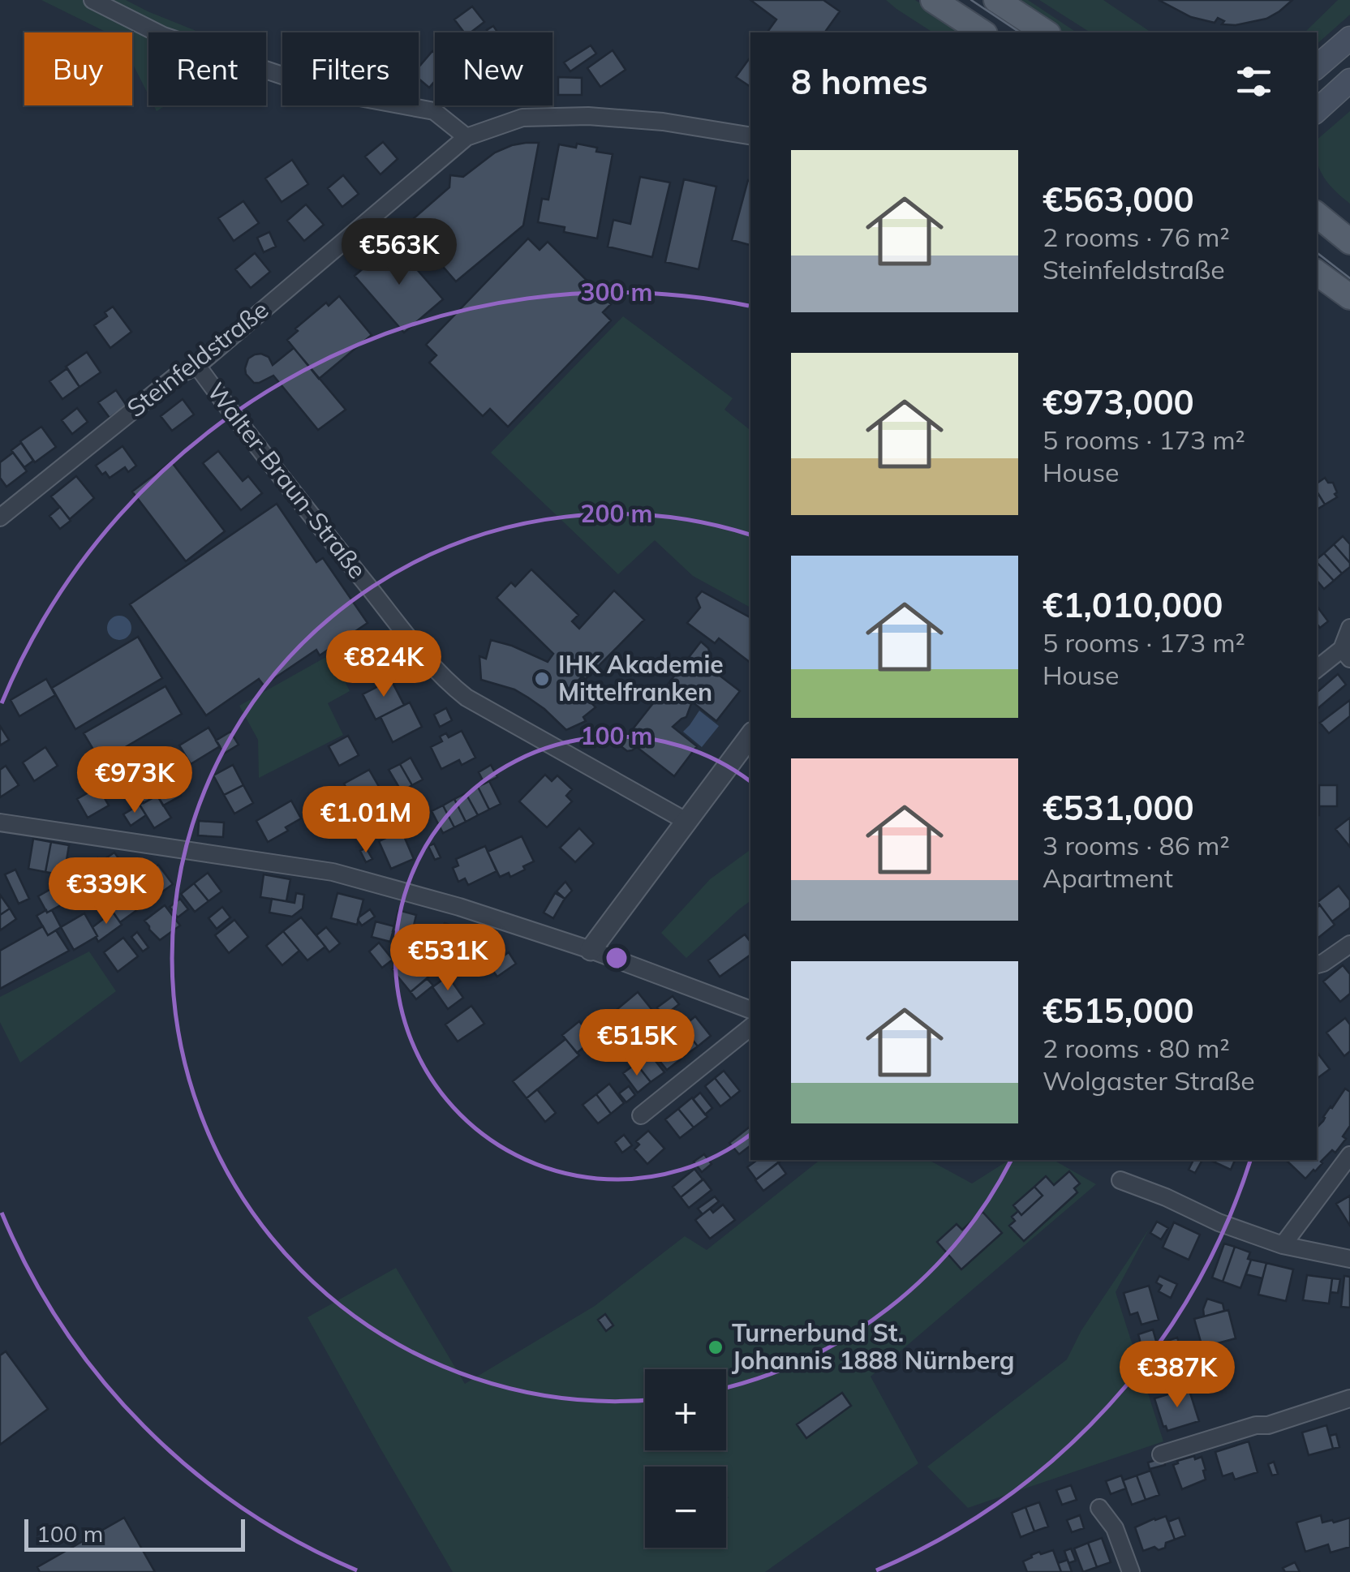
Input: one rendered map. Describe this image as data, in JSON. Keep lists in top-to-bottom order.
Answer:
{
  "streets": {
    "street": ["Steinfeldstraße", "Walter-Braun-Straße"]
  },
  "crossings": [
    ["Steinfeldstraße", "Walter-Braun-Straße"]
  ],
  "places": ["IHK Akademie Mittelfranken", "Turnerbund St. Johannis 1888 Nürnberg"],
  "scale_bar": "100 m",
  "page": {
    "chip": [
      "Buy",
      "Rent",
      "Filters",
      "New"
    ],
    "heading": "8 homes",
    "list": [
      {
        "name": "€563,000",
        "note": "2 rooms · 76 m² · Steinfeldstraße"
      },
      {
        "name": "€973,000",
        "note": "5 rooms · 173 m² · House"
      },
      {
        "name": "€1,010,000",
        "note": "5 rooms · 173 m² · House"
      },
      {
        "name": "€531,000",
        "note": "3 rooms · 86 m² · Apartment"
      },
      {
        "name": "€515,000",
        "note": "2 rooms · 80 m² · Wolgaster Straße"
      }
    ],
    "price": [
      "€563K",
      "€824K",
      "€973K",
      "€1.01M",
      "€339K",
      "€531K",
      "€515K",
      "€387K"
    ],
    "map_buttons": ["+", "−"],
    "scale": "100 m"
  },
  "rings": ["300 m", "200 m", "100 m"]
}
